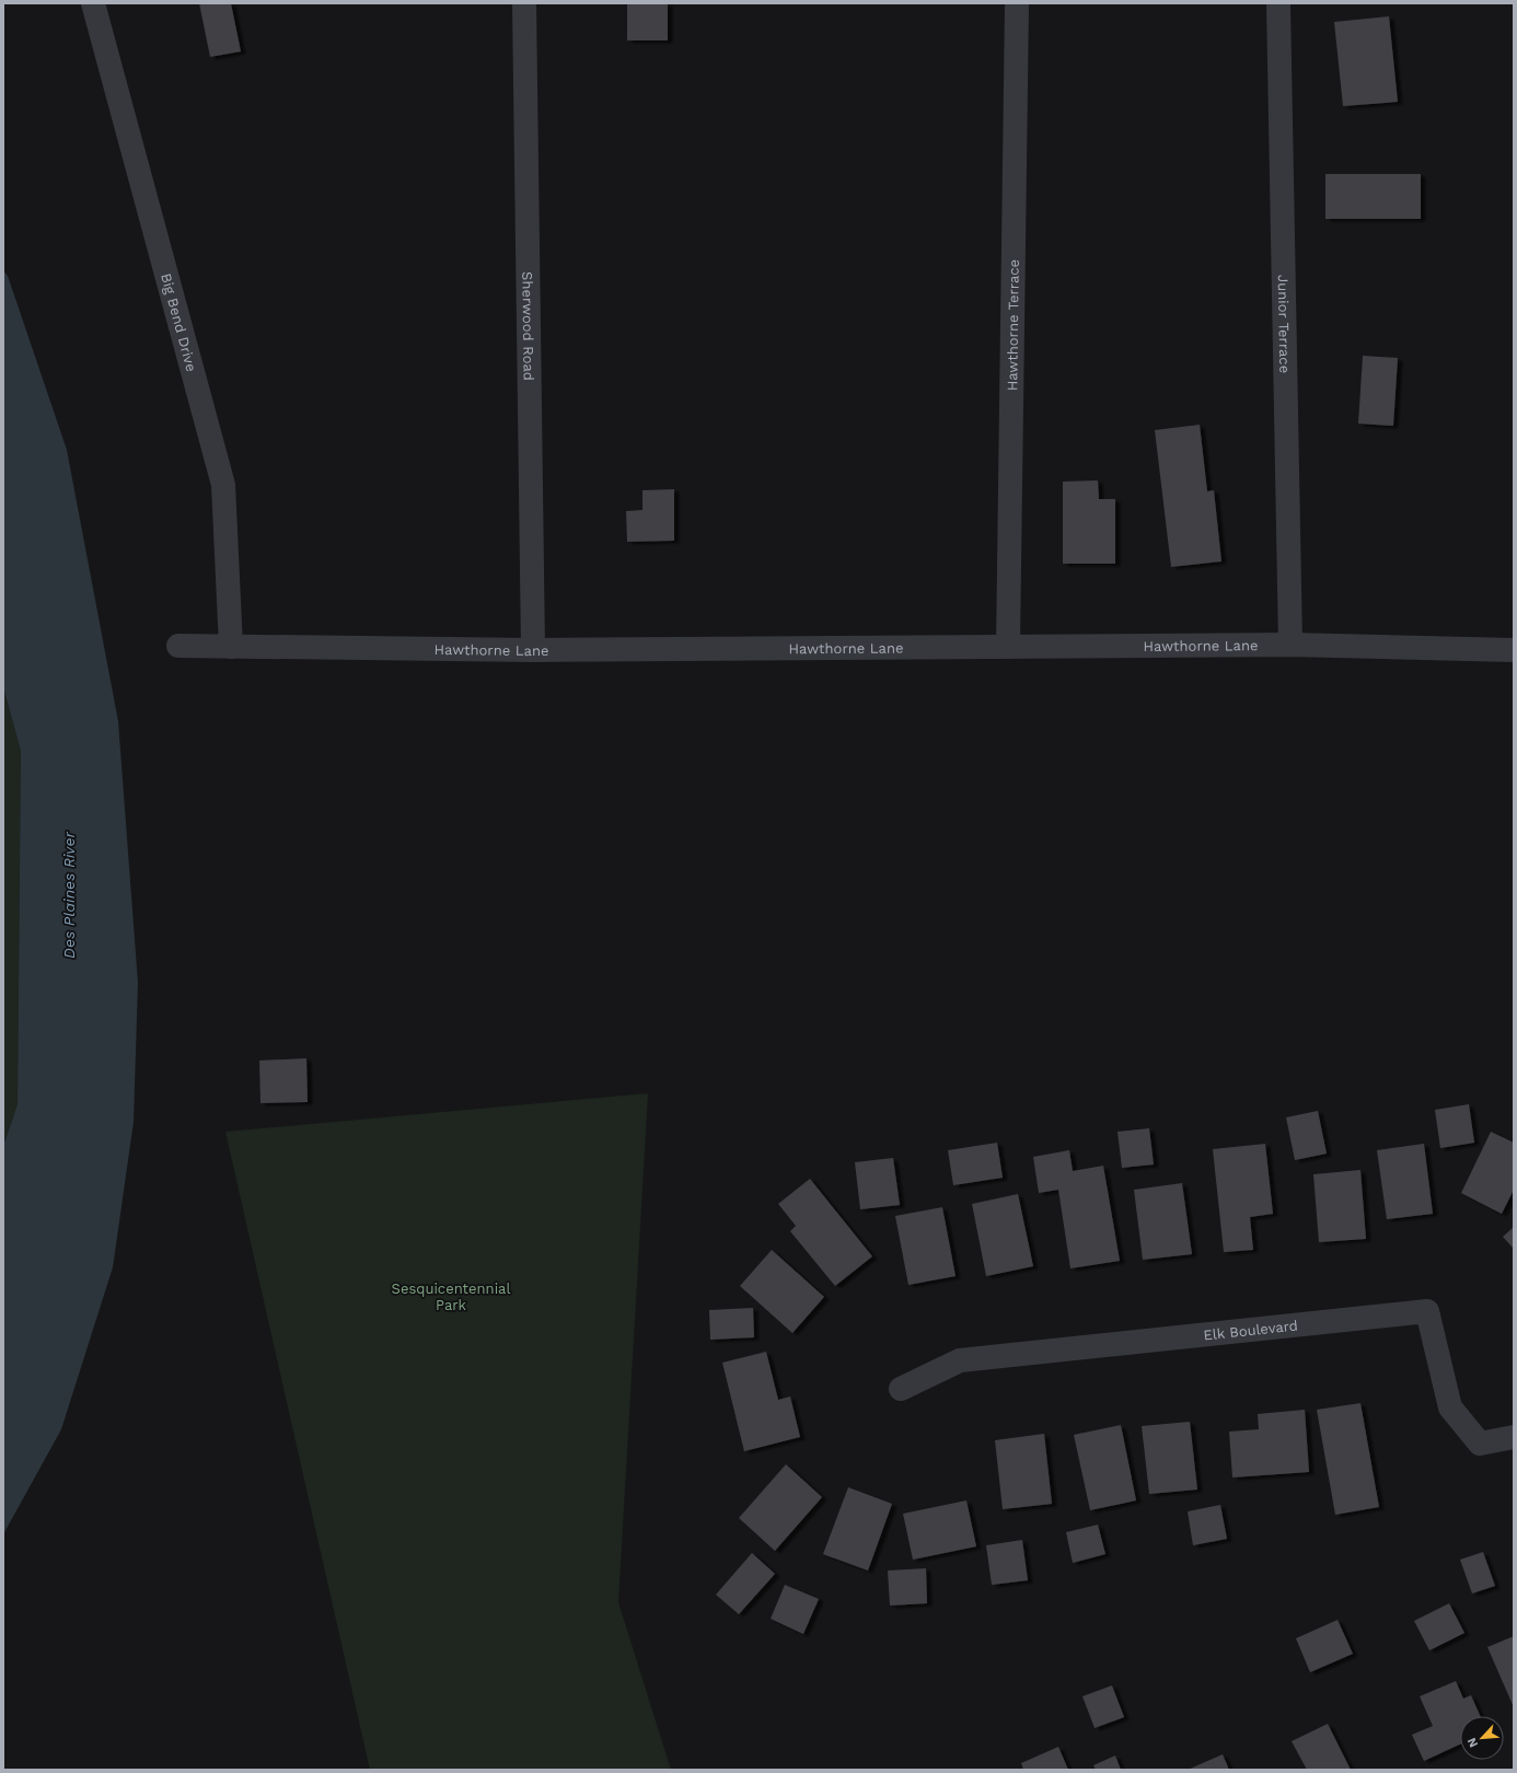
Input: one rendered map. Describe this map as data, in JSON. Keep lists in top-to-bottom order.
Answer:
{
  "streets": {
    "street": [
      "Big Bend Drive",
      "Junior Terrace",
      "Hawthorne Terrace",
      "Sherwood Road",
      "Hawthorne Lane",
      "Elk Boulevard"
    ]
  },
  "crossings": [
    ["Big Bend Drive", "Hawthorne Lane"],
    ["Junior Terrace", "Hawthorne Lane"],
    ["Hawthorne Terrace", "Hawthorne Lane"],
    ["Sherwood Road", "Hawthorne Lane"]
  ],
  "water": ["Des Plaines River"],
  "parks": ["Sesquicentennial Park"],
  "north": "bottom left"
}
